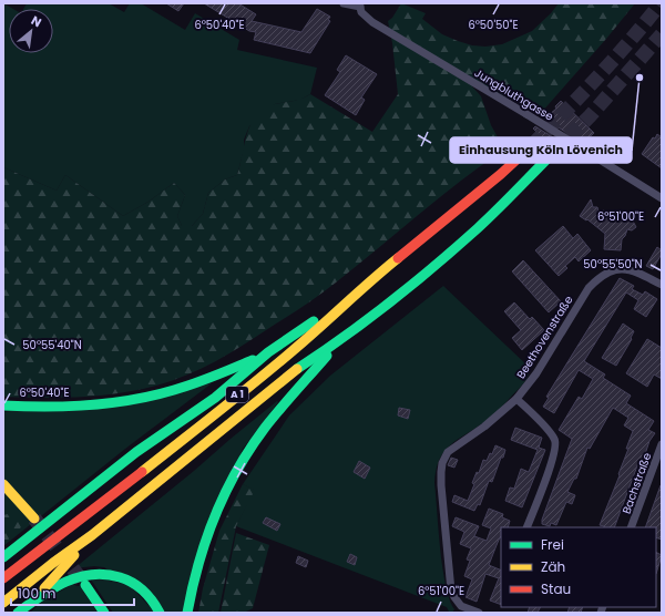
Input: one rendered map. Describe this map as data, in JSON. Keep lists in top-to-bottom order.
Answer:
{
  "streets": {
    "highway": ["A 1"],
    "street": ["Jungbluthgasse", "Beethovenstraße", "Bachstraße"]
  },
  "places": ["Einhausung Köln Lövenich"],
  "legend": ["Frei", "Zäh", "Stau"],
  "scale_bar": "100 m",
  "north": "top right",
  "coordinates": [
    "6°50'40\"E",
    "6°50'50\"E",
    "6°51'00\"E",
    "50°55'50\"N",
    "50°55'40\"N"
  ]
}
